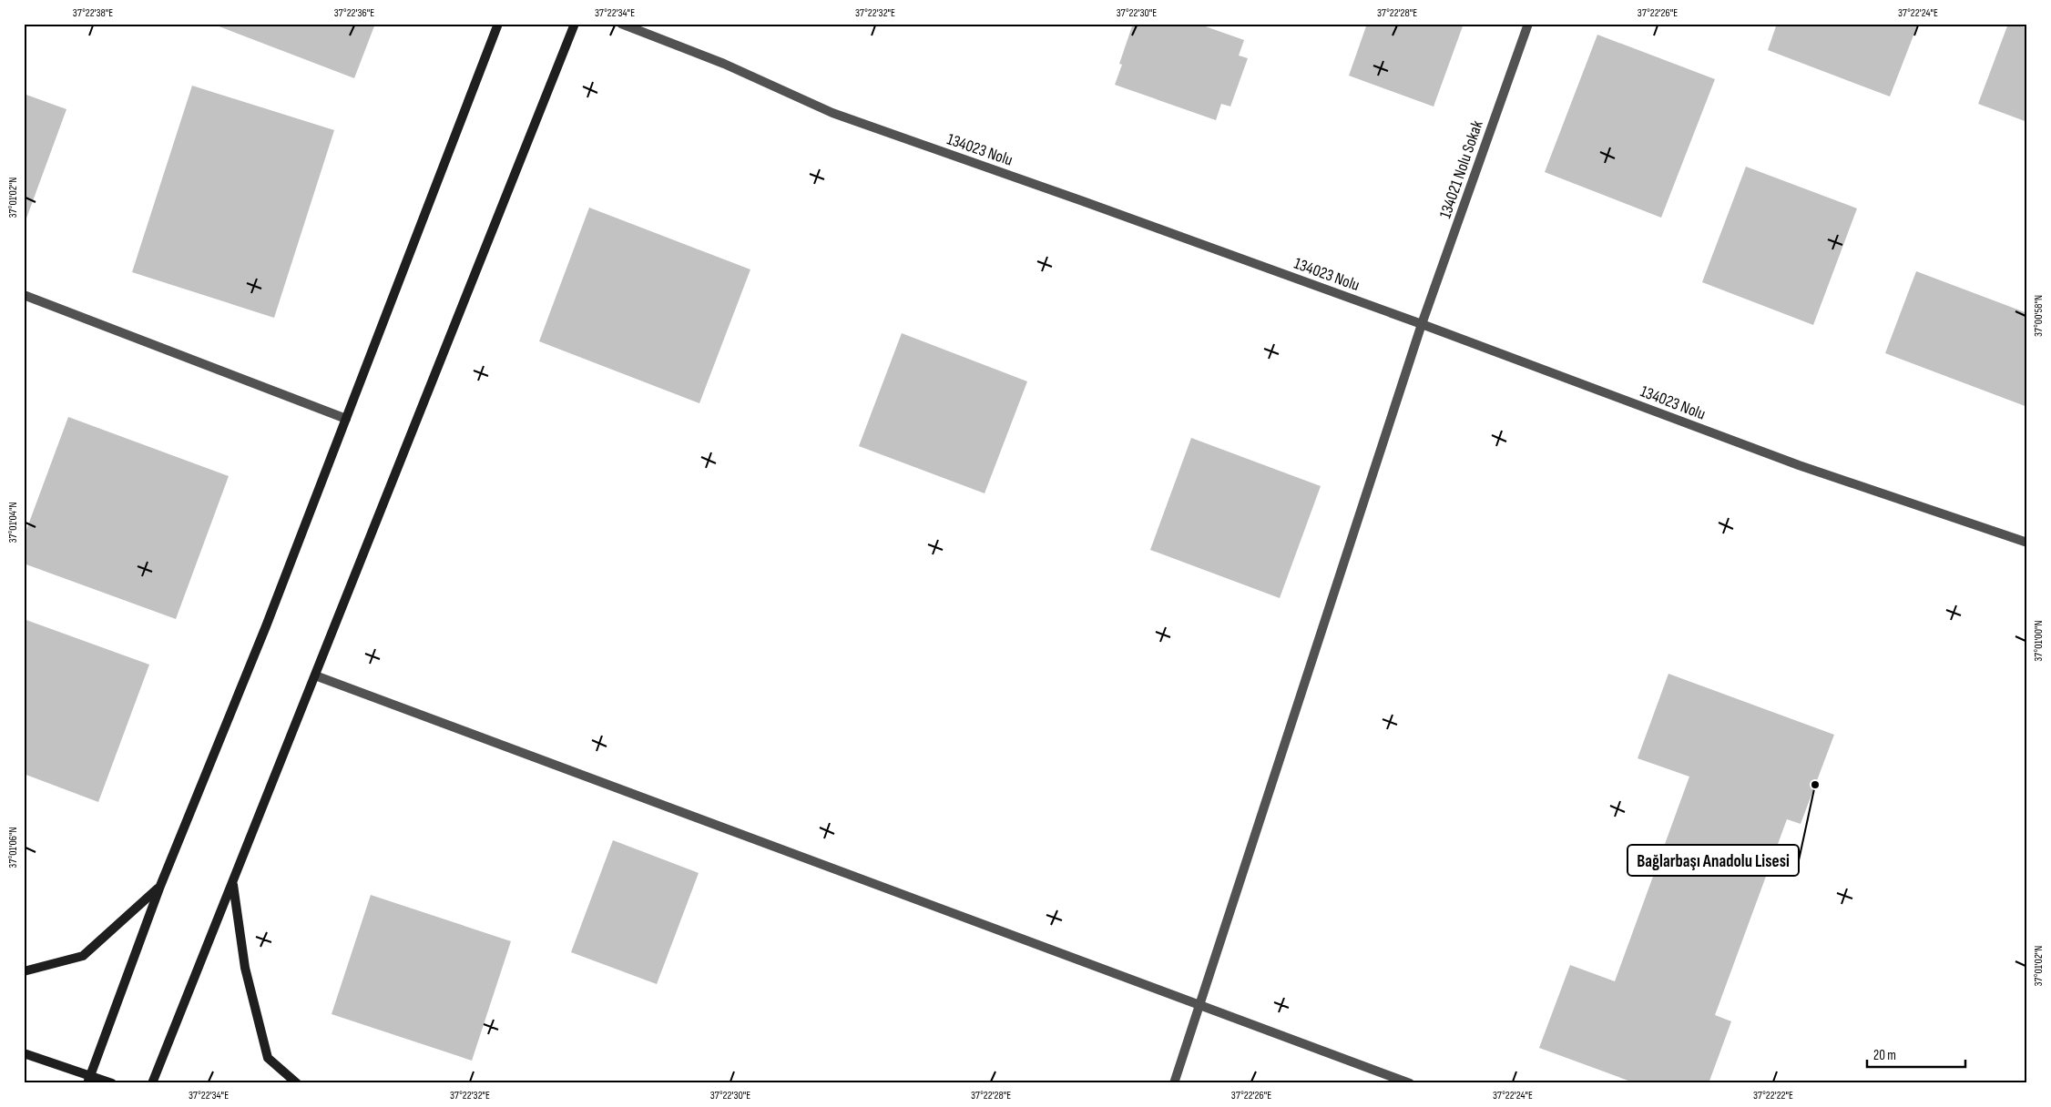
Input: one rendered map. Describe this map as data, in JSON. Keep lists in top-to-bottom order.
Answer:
{
  "streets": {
    "street": ["134023 Nolu", "134021 Nolu Sokak"]
  },
  "crossings": [
    ["134023 Nolu", "134021 Nolu Sokak"]
  ],
  "places": ["Bağlarbaşı Anadolu Lisesi"],
  "scale_bar": "20 m",
  "coordinates": [
    "37°22'38\"E",
    "37°22'36\"E",
    "37°22'34\"E",
    "37°22'32\"E",
    "37°22'30\"E",
    "37°22'28\"E",
    "37°22'26\"E",
    "37°22'24\"E",
    "37°01'02\"N",
    "37°00'58\"N",
    "37°01'04\"N",
    "37°01'00\"N",
    "37°01'06\"N",
    "37°22'22\"E"
  ]
}
